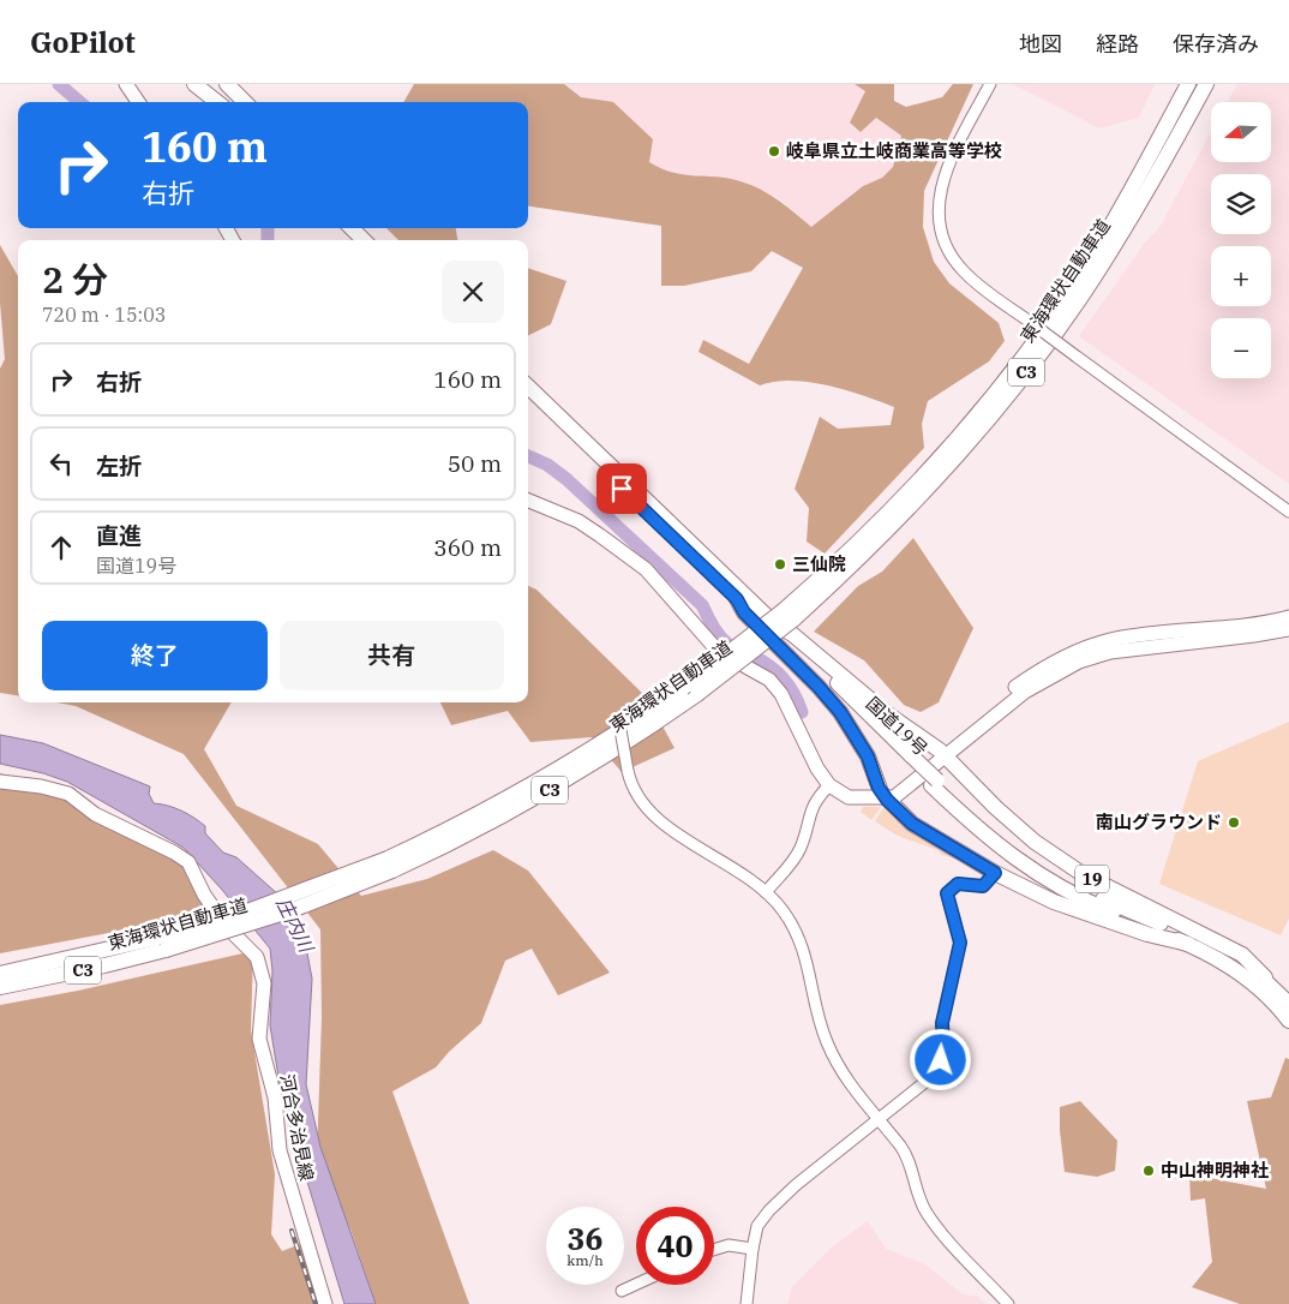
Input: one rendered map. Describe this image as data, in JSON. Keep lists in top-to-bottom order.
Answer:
{
  "streets": {
    "highway": [
      "東海環状自動車道",
      "C3",
      "国道19号",
      "19"
    ],
    "main road": ["河合多治見線"]
  },
  "crossings": [
    ["東海環状自動車道", "国道19号"],
    ["東海環状自動車道", "19"],
    ["国道19号", "19"]
  ],
  "water": ["庄内川"],
  "places": [
    "岐阜県立土岐商業高等学校",
    "三仙院",
    "南山グラウンド",
    "中山神明神社"
  ],
  "north": "left",
  "page": {
    "header": "GoPilot",
    "nav": ["地図", "経路", "保存済み"],
    "map_buttons": ["+", "−"],
    "turn": ["160 m", "右折"],
    "heading": ["2 分", "720 m · 15:03"],
    "list": [
      {
        "name": "右折",
        "value": "160 m"
      },
      {
        "name": "左折",
        "value": "50 m"
      },
      {
        "name": "直進",
        "note": "国道19号",
        "value": "360 m"
      }
    ],
    "buttons": ["終了", "共有"],
    "speed": "36 km/h",
    "limit": "40"
  }
}
